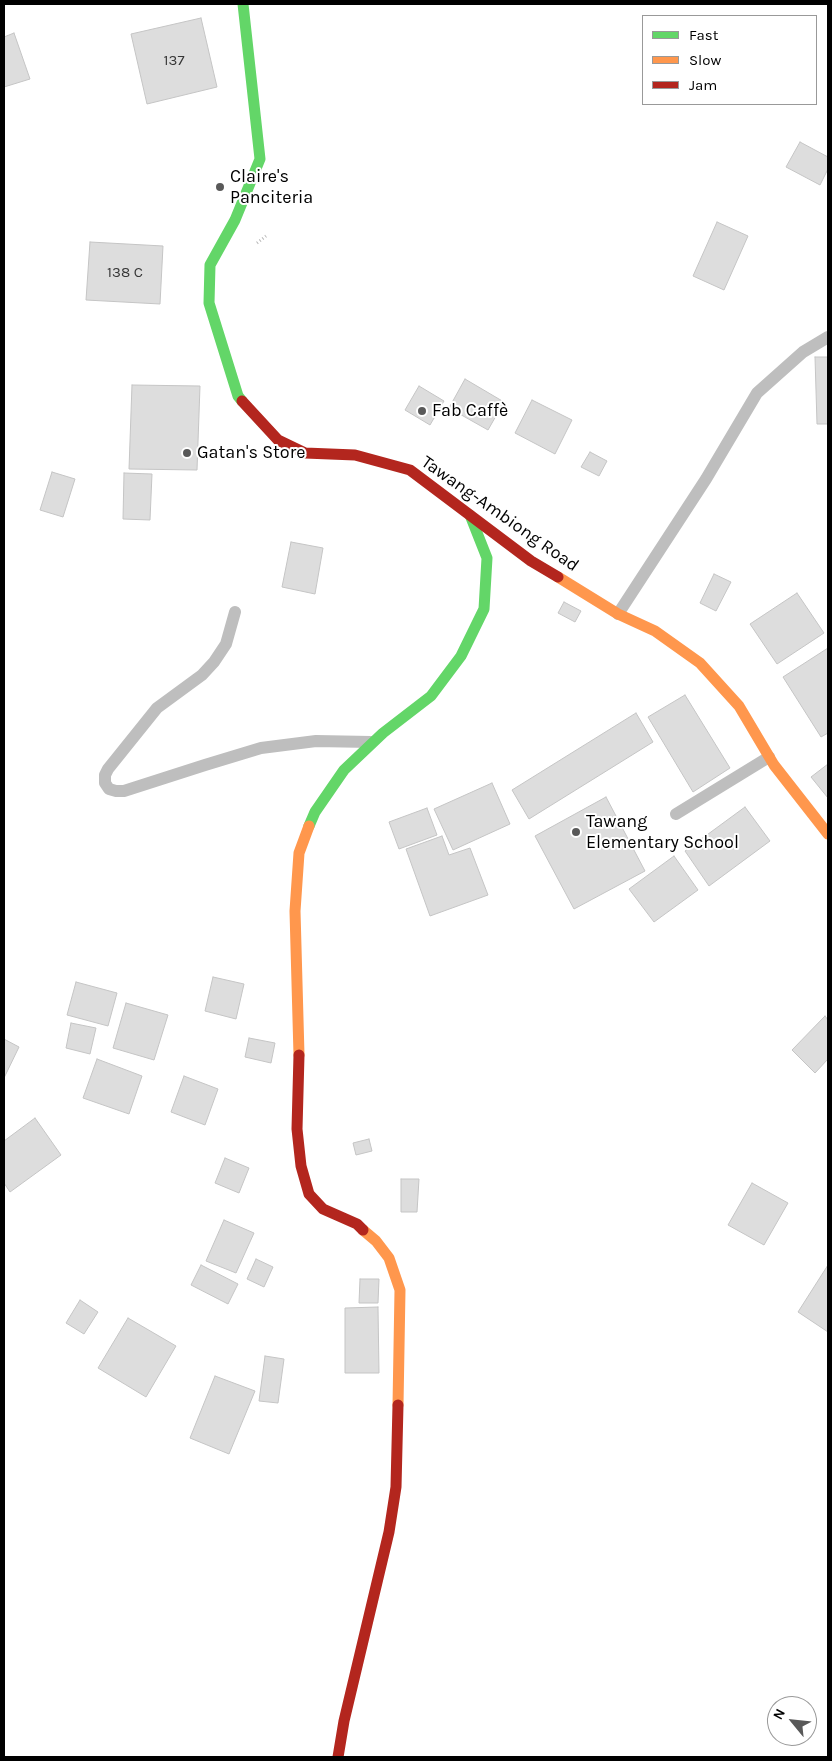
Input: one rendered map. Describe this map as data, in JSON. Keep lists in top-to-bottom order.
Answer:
{
  "streets": {
    "street": ["Tawang-Ambiong Road"]
  },
  "places": [
    "Claire's Panciteria",
    "Fab Caffè",
    "Gatan's Store",
    "Tawang Elementary School"
  ],
  "house_numbers": ["137", "138 C"],
  "legend": ["Fast", "Slow", "Jam"],
  "north": "top left"
}
